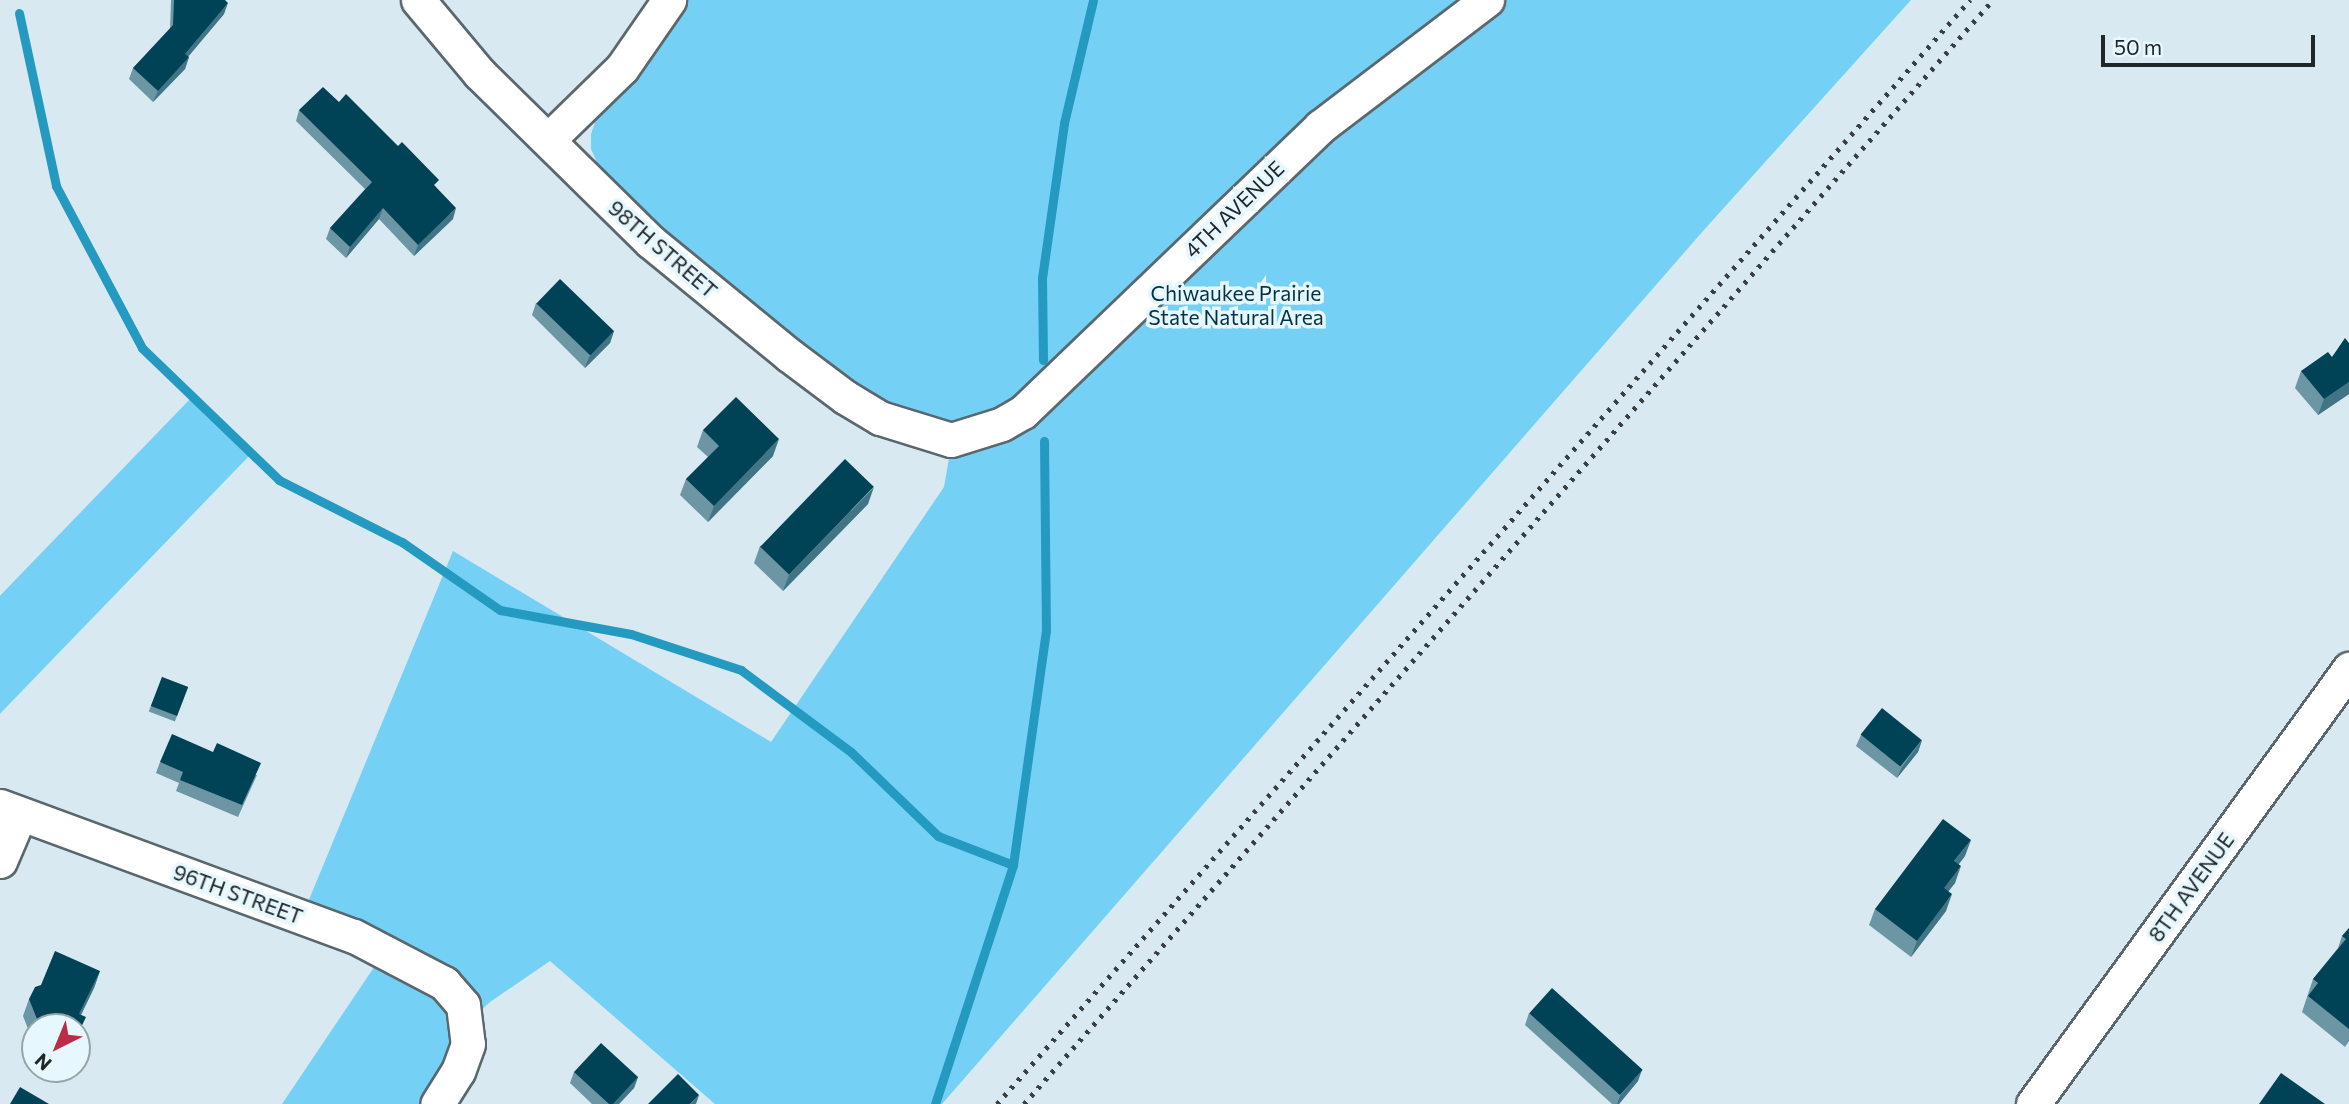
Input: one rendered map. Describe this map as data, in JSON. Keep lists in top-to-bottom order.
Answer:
{
  "streets": {
    "street": [
      "4TH AVENUE",
      "98TH STREET",
      "8TH AVENUE",
      "96TH STREET"
    ]
  },
  "crossings": [
    ["4TH AVENUE", "98TH STREET"]
  ],
  "parks": ["Chiwaukee Prairie State Natural Area"],
  "scale_bar": "50 m",
  "north": "bottom left"
}
